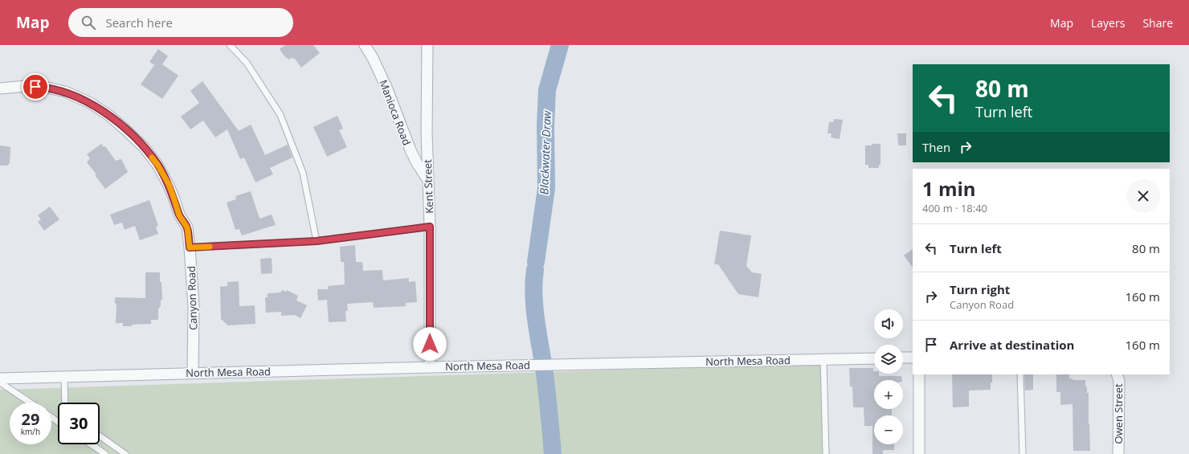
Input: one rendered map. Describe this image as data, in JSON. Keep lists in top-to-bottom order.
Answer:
{
  "streets": {
    "street": [
      "Manioca Road",
      "Kent Street",
      "Canyon Road",
      "North Mesa Road",
      "Owen Street"
    ]
  },
  "crossings": [
    ["Manioca Road", "Kent Street"],
    ["Kent Street", "North Mesa Road"],
    ["Canyon Road", "North Mesa Road"]
  ],
  "water": ["Blackwater Draw"],
  "page": {
    "header": "Map",
    "search": "Search here",
    "nav": ["Map", "Layers", "Share"],
    "turn": ["80 m", "Turn left"],
    "then": "Then",
    "heading": ["1 min", "400 m · 18:40"],
    "list": [
      {
        "name": "Turn left",
        "value": "80 m"
      },
      {
        "name": "Turn right",
        "note": "Canyon Road",
        "value": "160 m"
      },
      {
        "name": "Arrive at destination",
        "value": "160 m"
      }
    ],
    "map_buttons": ["+", "−"],
    "speed": "29 km/h",
    "limit": "30"
  }
}
